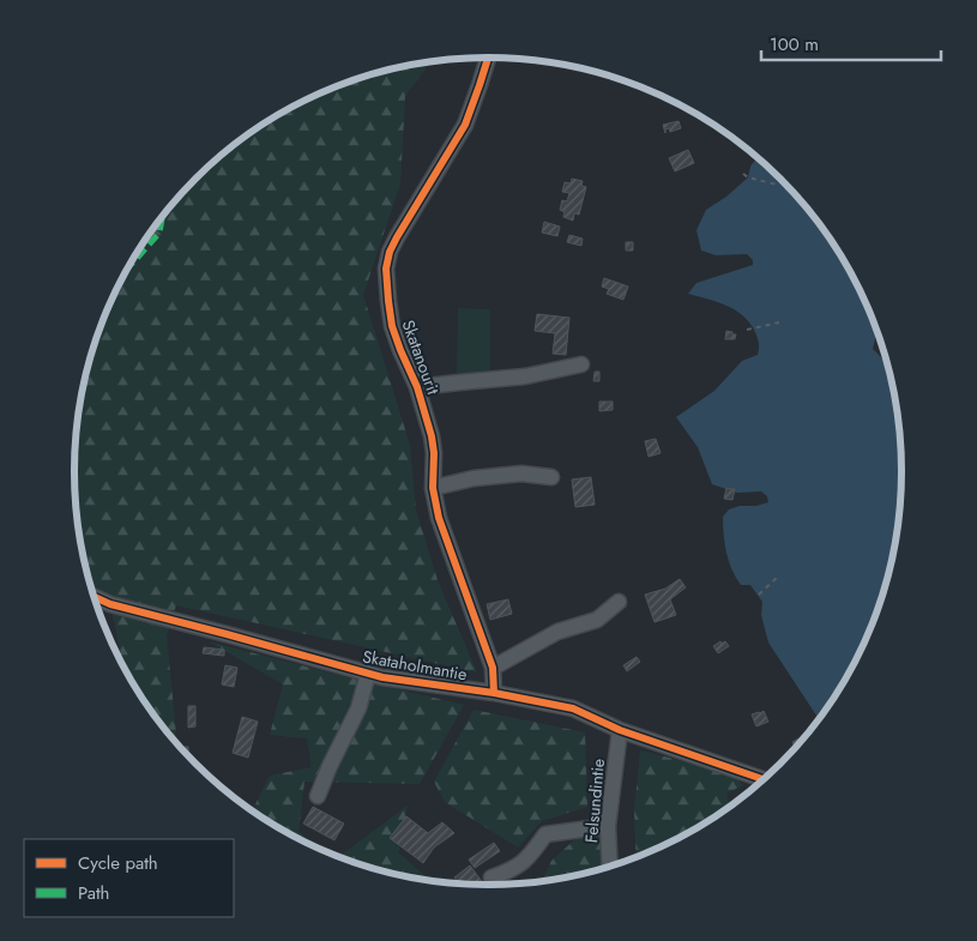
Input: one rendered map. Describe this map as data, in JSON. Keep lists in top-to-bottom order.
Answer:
{
  "streets": {
    "street": ["Skatanourit", "Skataholmantie", "Felsundintie"]
  },
  "crossings": [
    ["Skatanourit", "Skataholmantie"],
    ["Skataholmantie", "Felsundintie"]
  ],
  "legend": ["Cycle path", "Path"],
  "scale_bar": "100 m"
}
